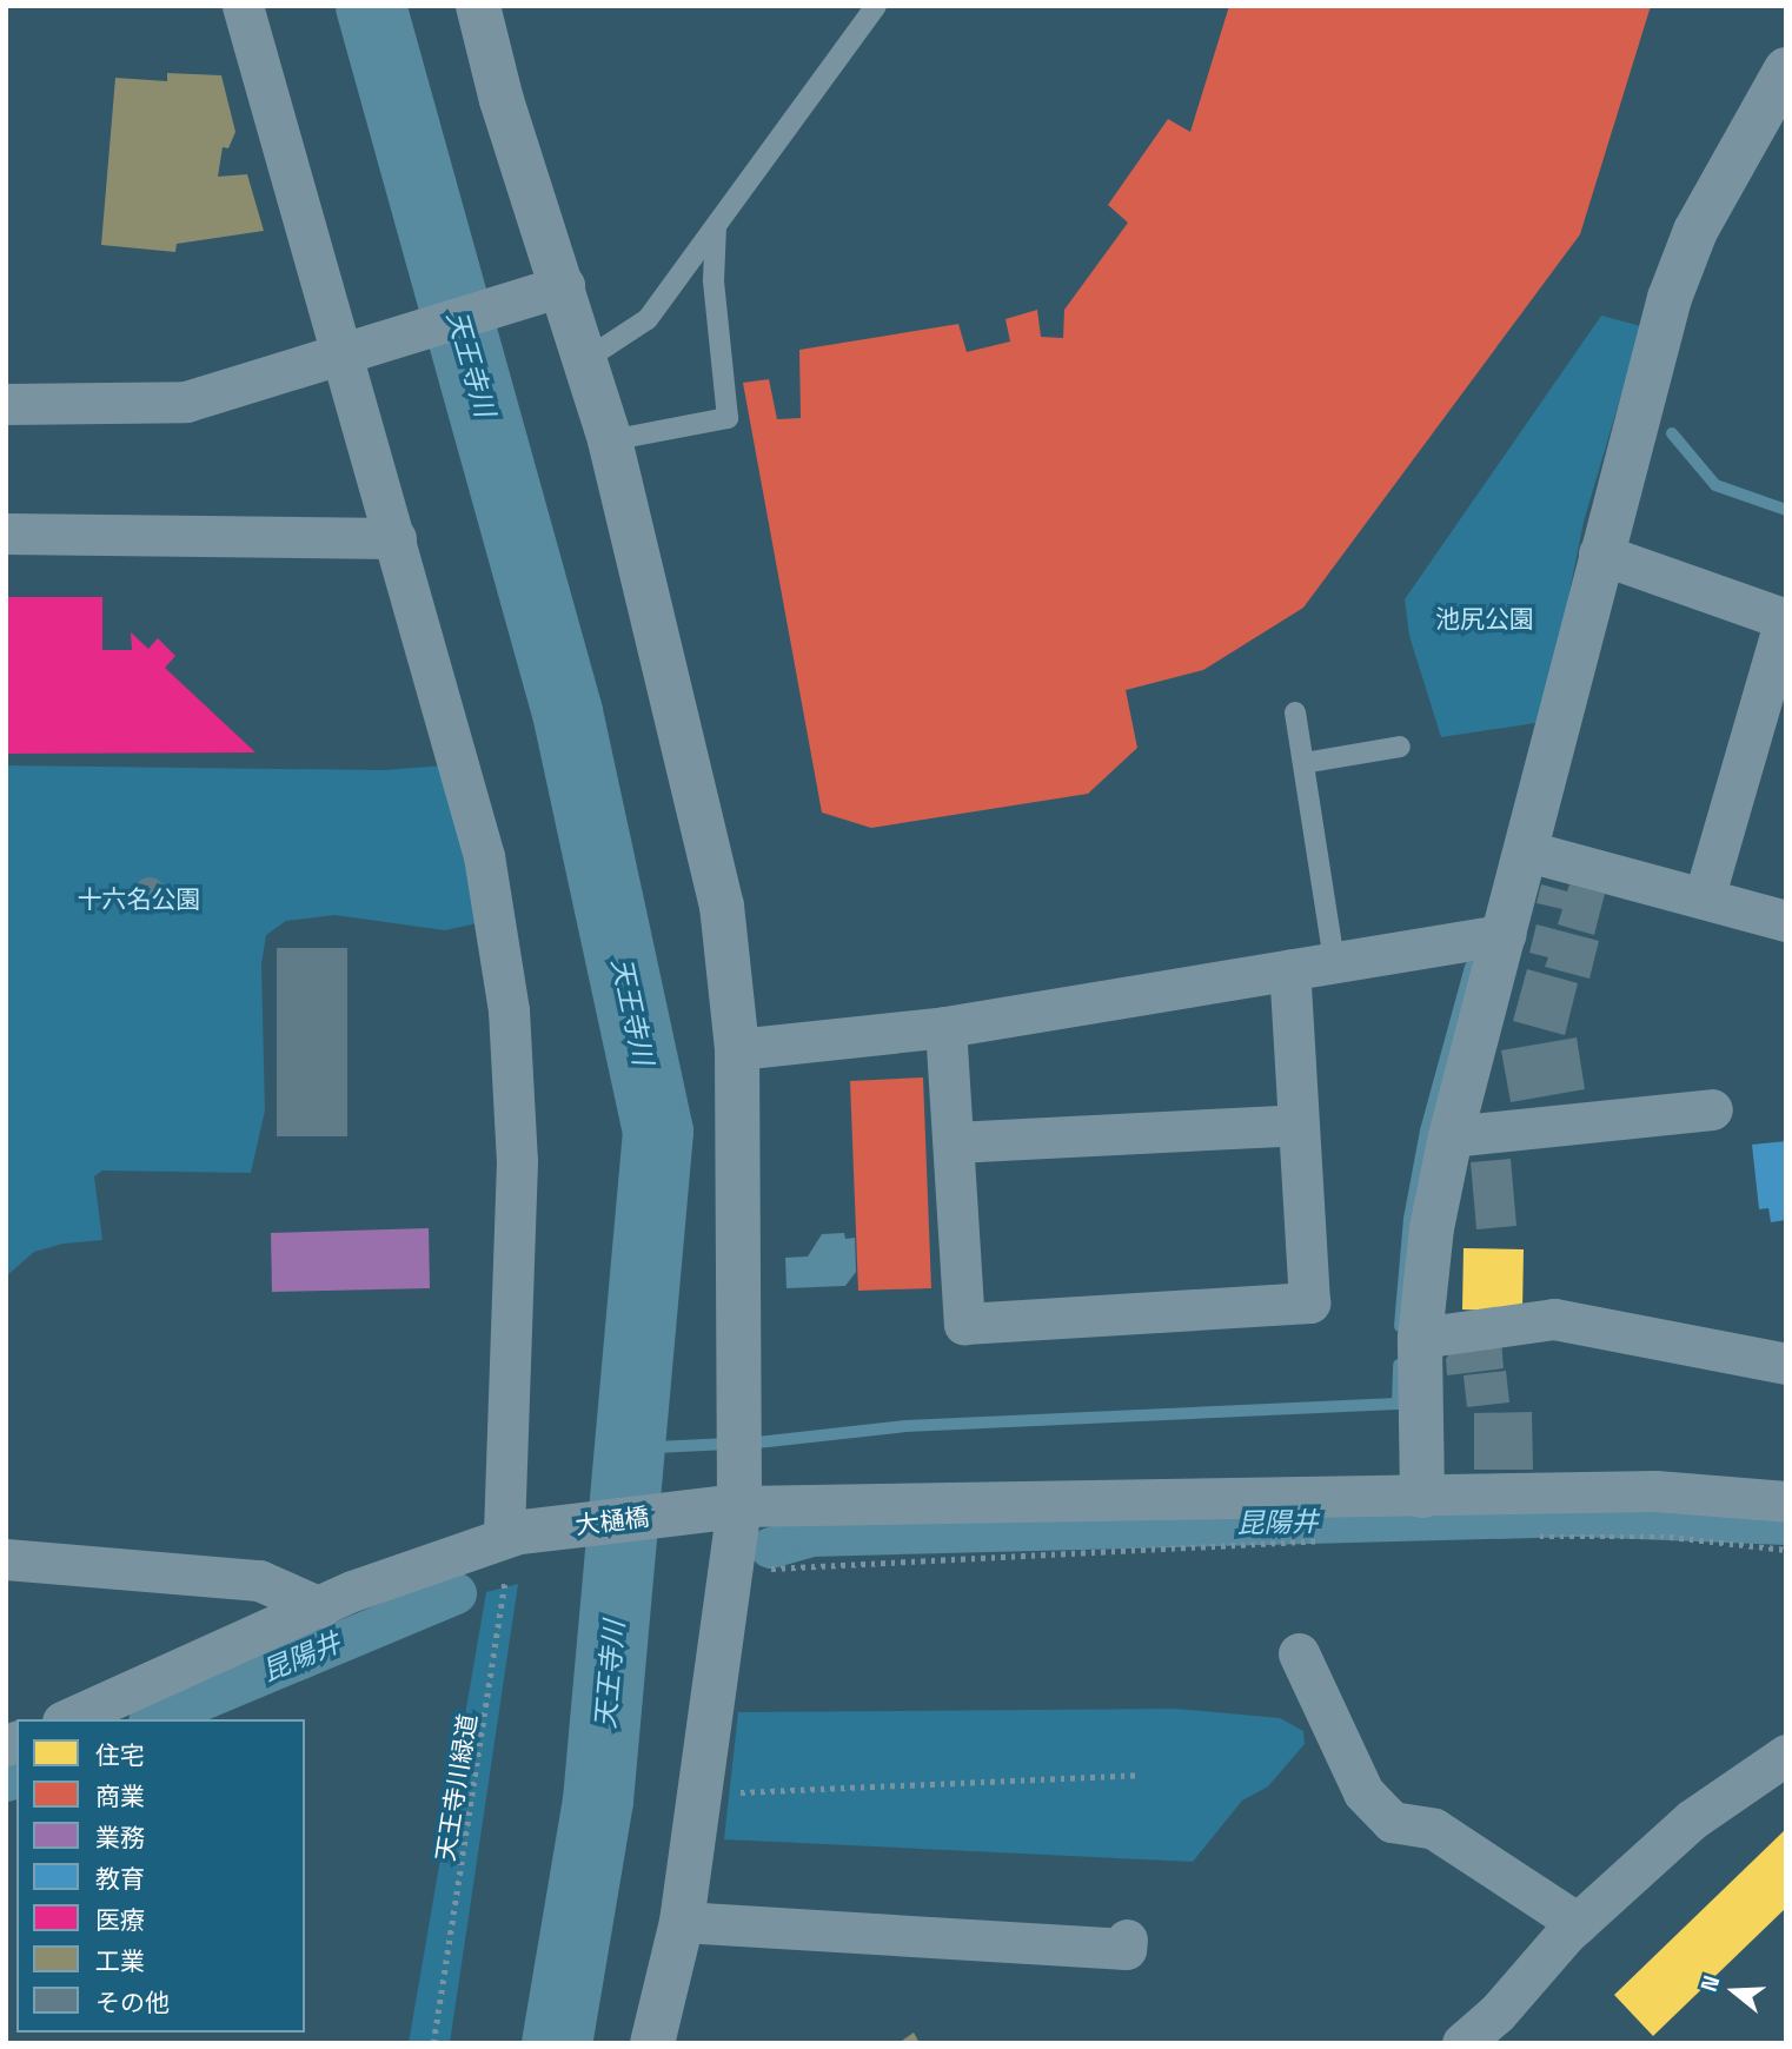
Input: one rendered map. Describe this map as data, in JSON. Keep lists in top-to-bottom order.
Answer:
{
  "streets": {
    "street": ["大樋橋"],
    "path": ["天王寺川緑道"]
  },
  "crossings": [
    ["大樋橋", "天王寺川緑道"]
  ],
  "water": ["天王寺川", "昆陽井"],
  "parks": ["池尻公園", "十六名公園"],
  "legend": [
    "住宅",
    "商業",
    "業務",
    "教育",
    "医療",
    "工業",
    "その他"
  ],
  "north": "left"
}
